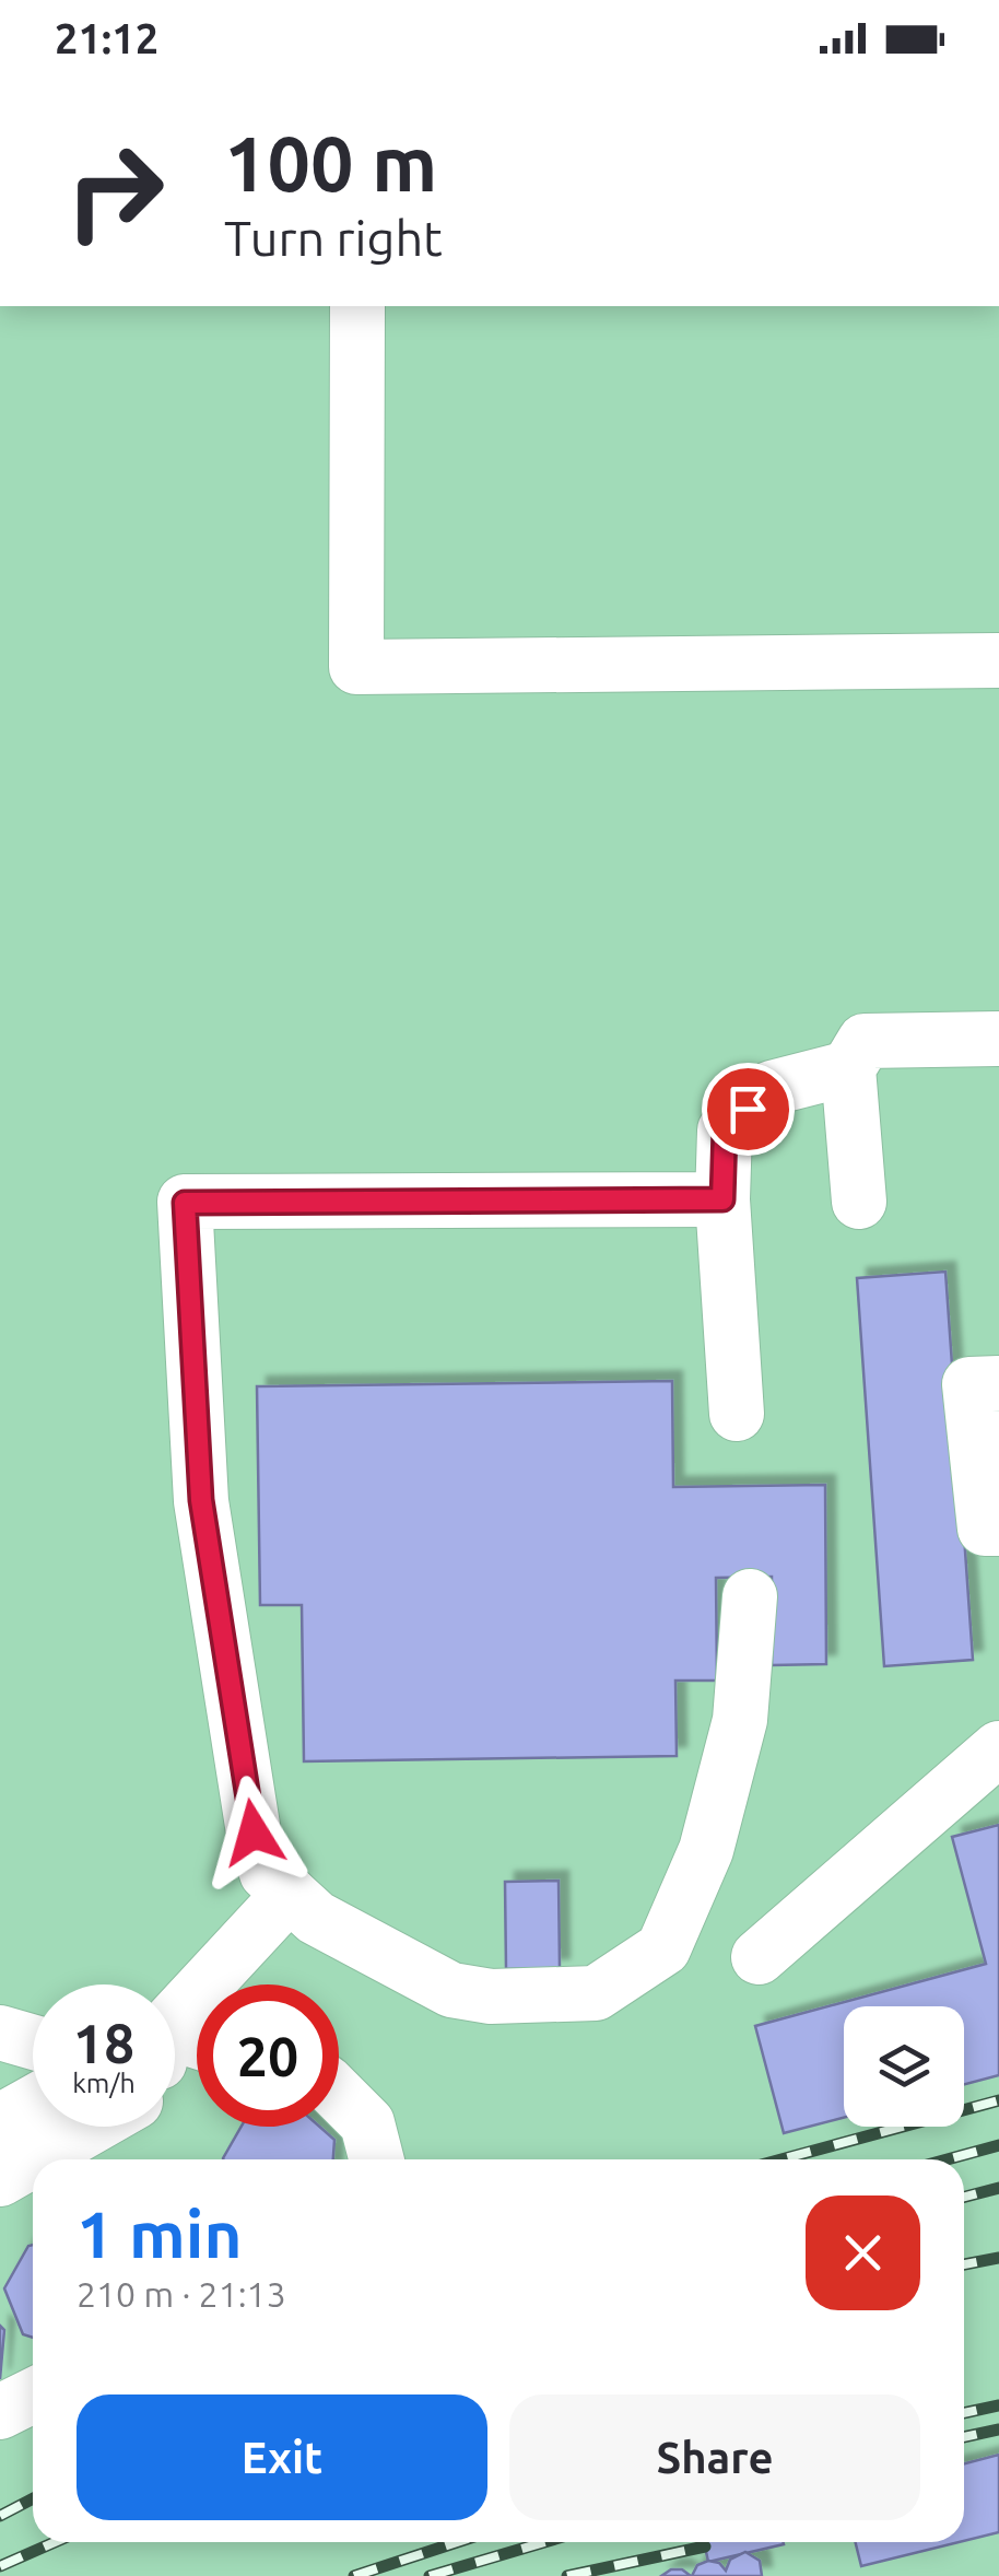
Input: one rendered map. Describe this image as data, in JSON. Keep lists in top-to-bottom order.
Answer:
{
  "page": {
    "status": "21:12",
    "turn": ["100 m", "Turn right"],
    "speed": "18 km/h",
    "limit": "20",
    "heading": ["1 min", "210 m · 21:13"],
    "buttons": ["Exit", "Share"]
  }
}
